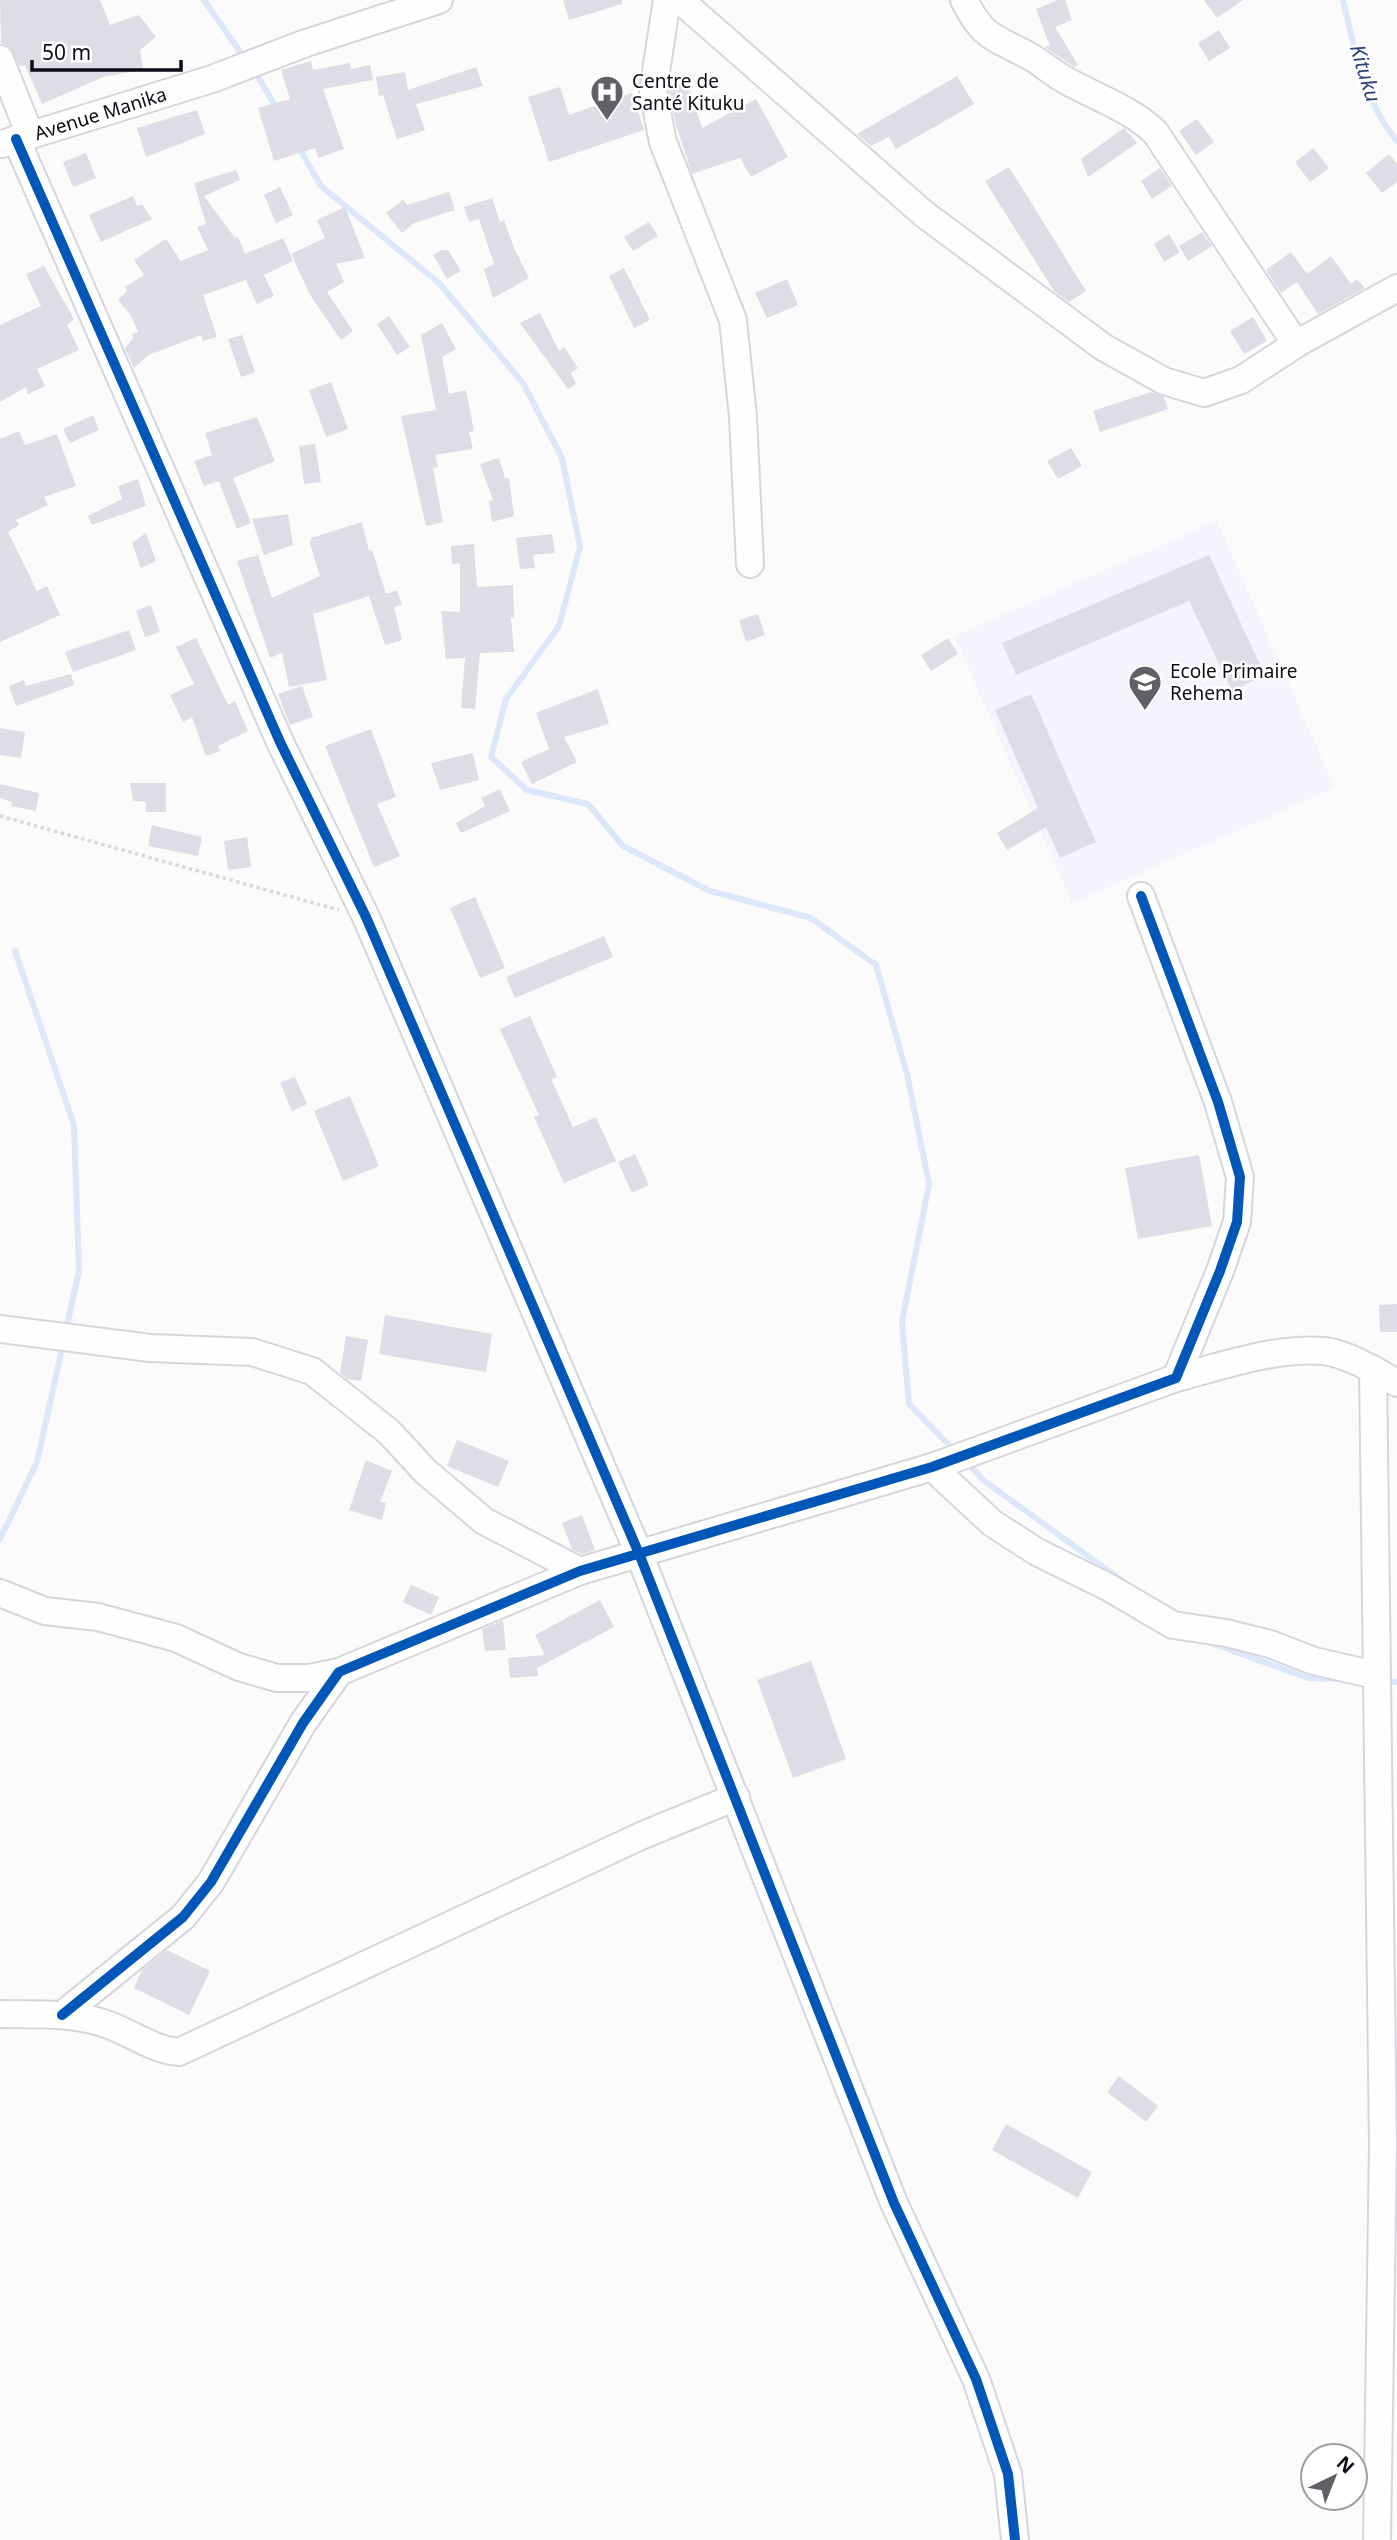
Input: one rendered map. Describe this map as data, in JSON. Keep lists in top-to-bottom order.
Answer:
{
  "streets": {
    "street": ["Avenue Manika"]
  },
  "water": ["Kituku"],
  "places": {
    "hospital": ["Centre de Santé Kituku"],
    "school or university": ["Ecole Primaire Rehema"]
  },
  "scale_bar": "50 m",
  "north": "top right"
}
